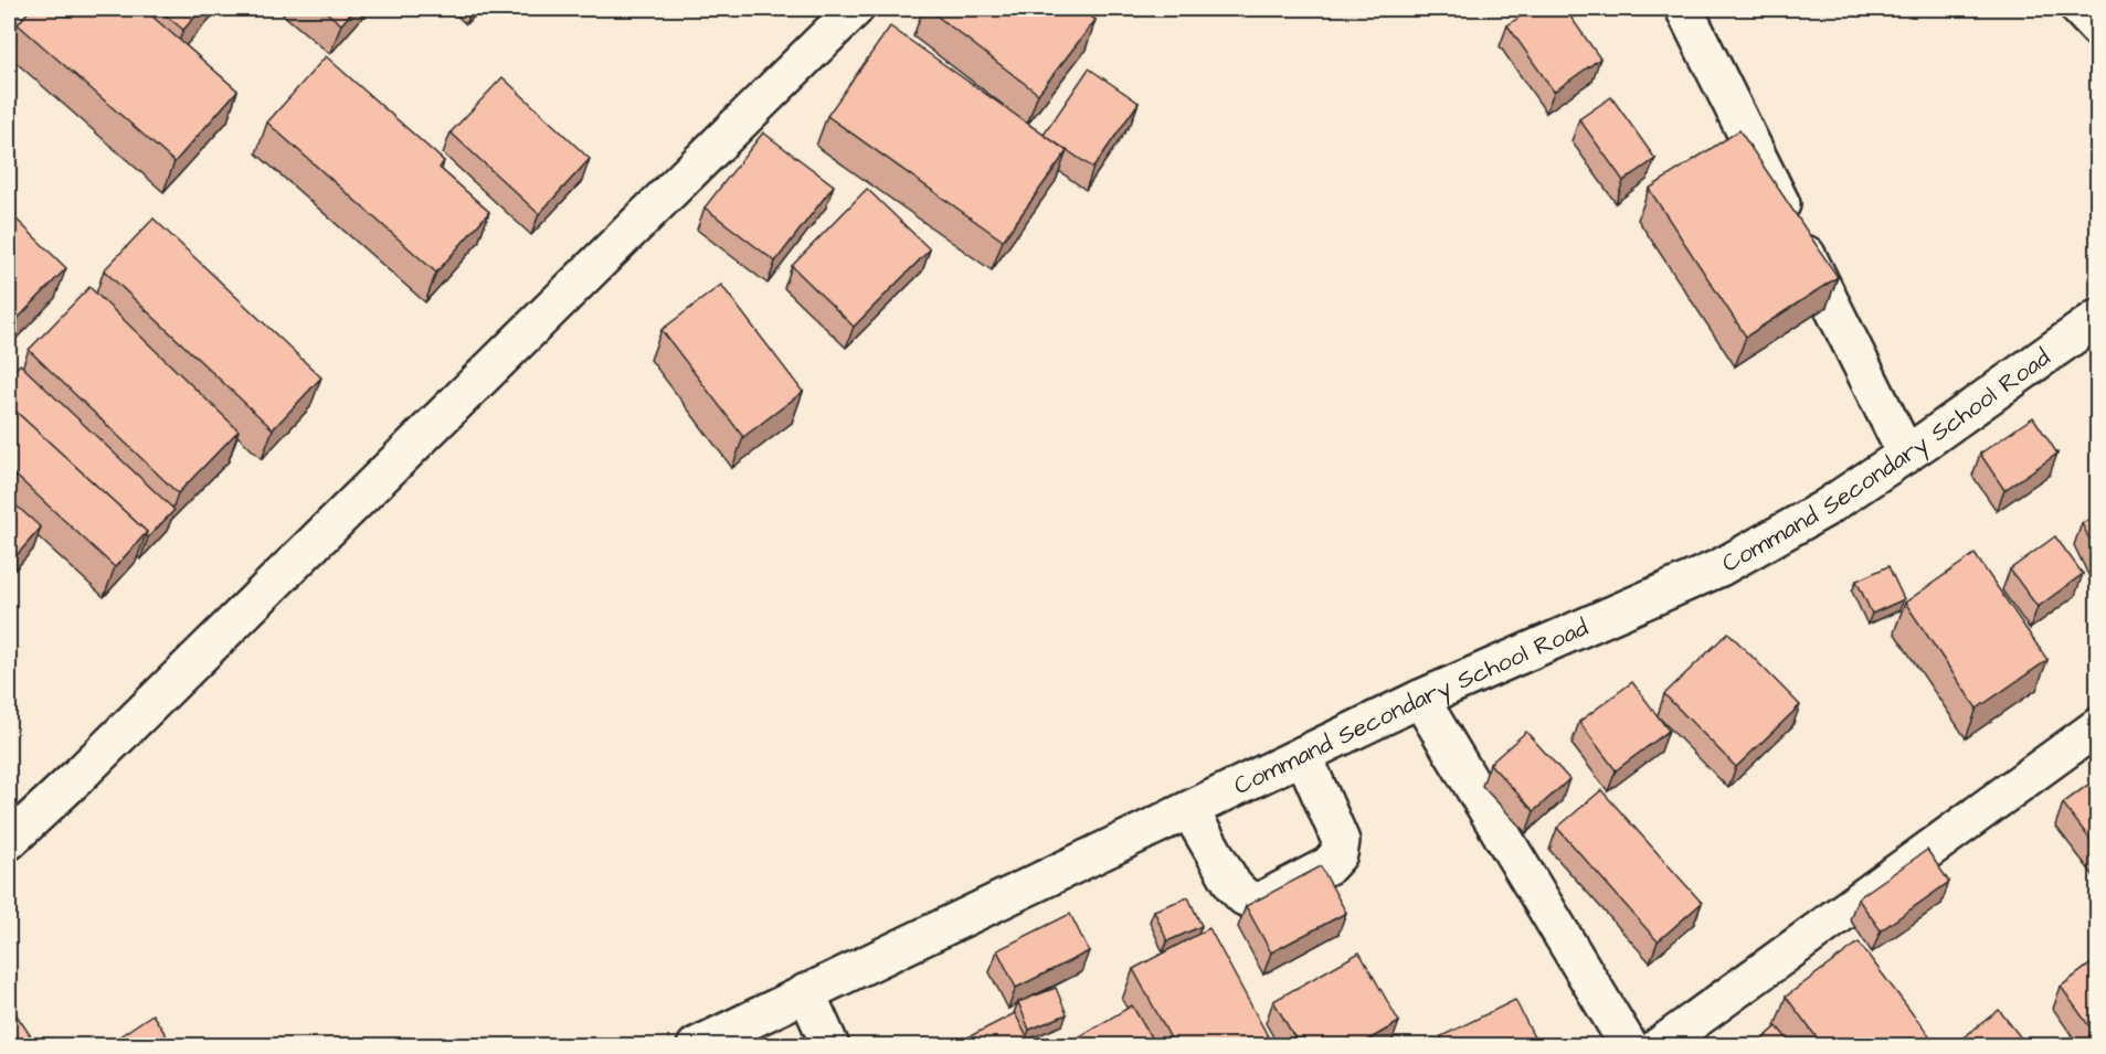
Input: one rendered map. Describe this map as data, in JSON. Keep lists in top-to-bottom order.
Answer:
{
  "streets": {
    "street": ["Command Secondary School Road"]
  }
}
